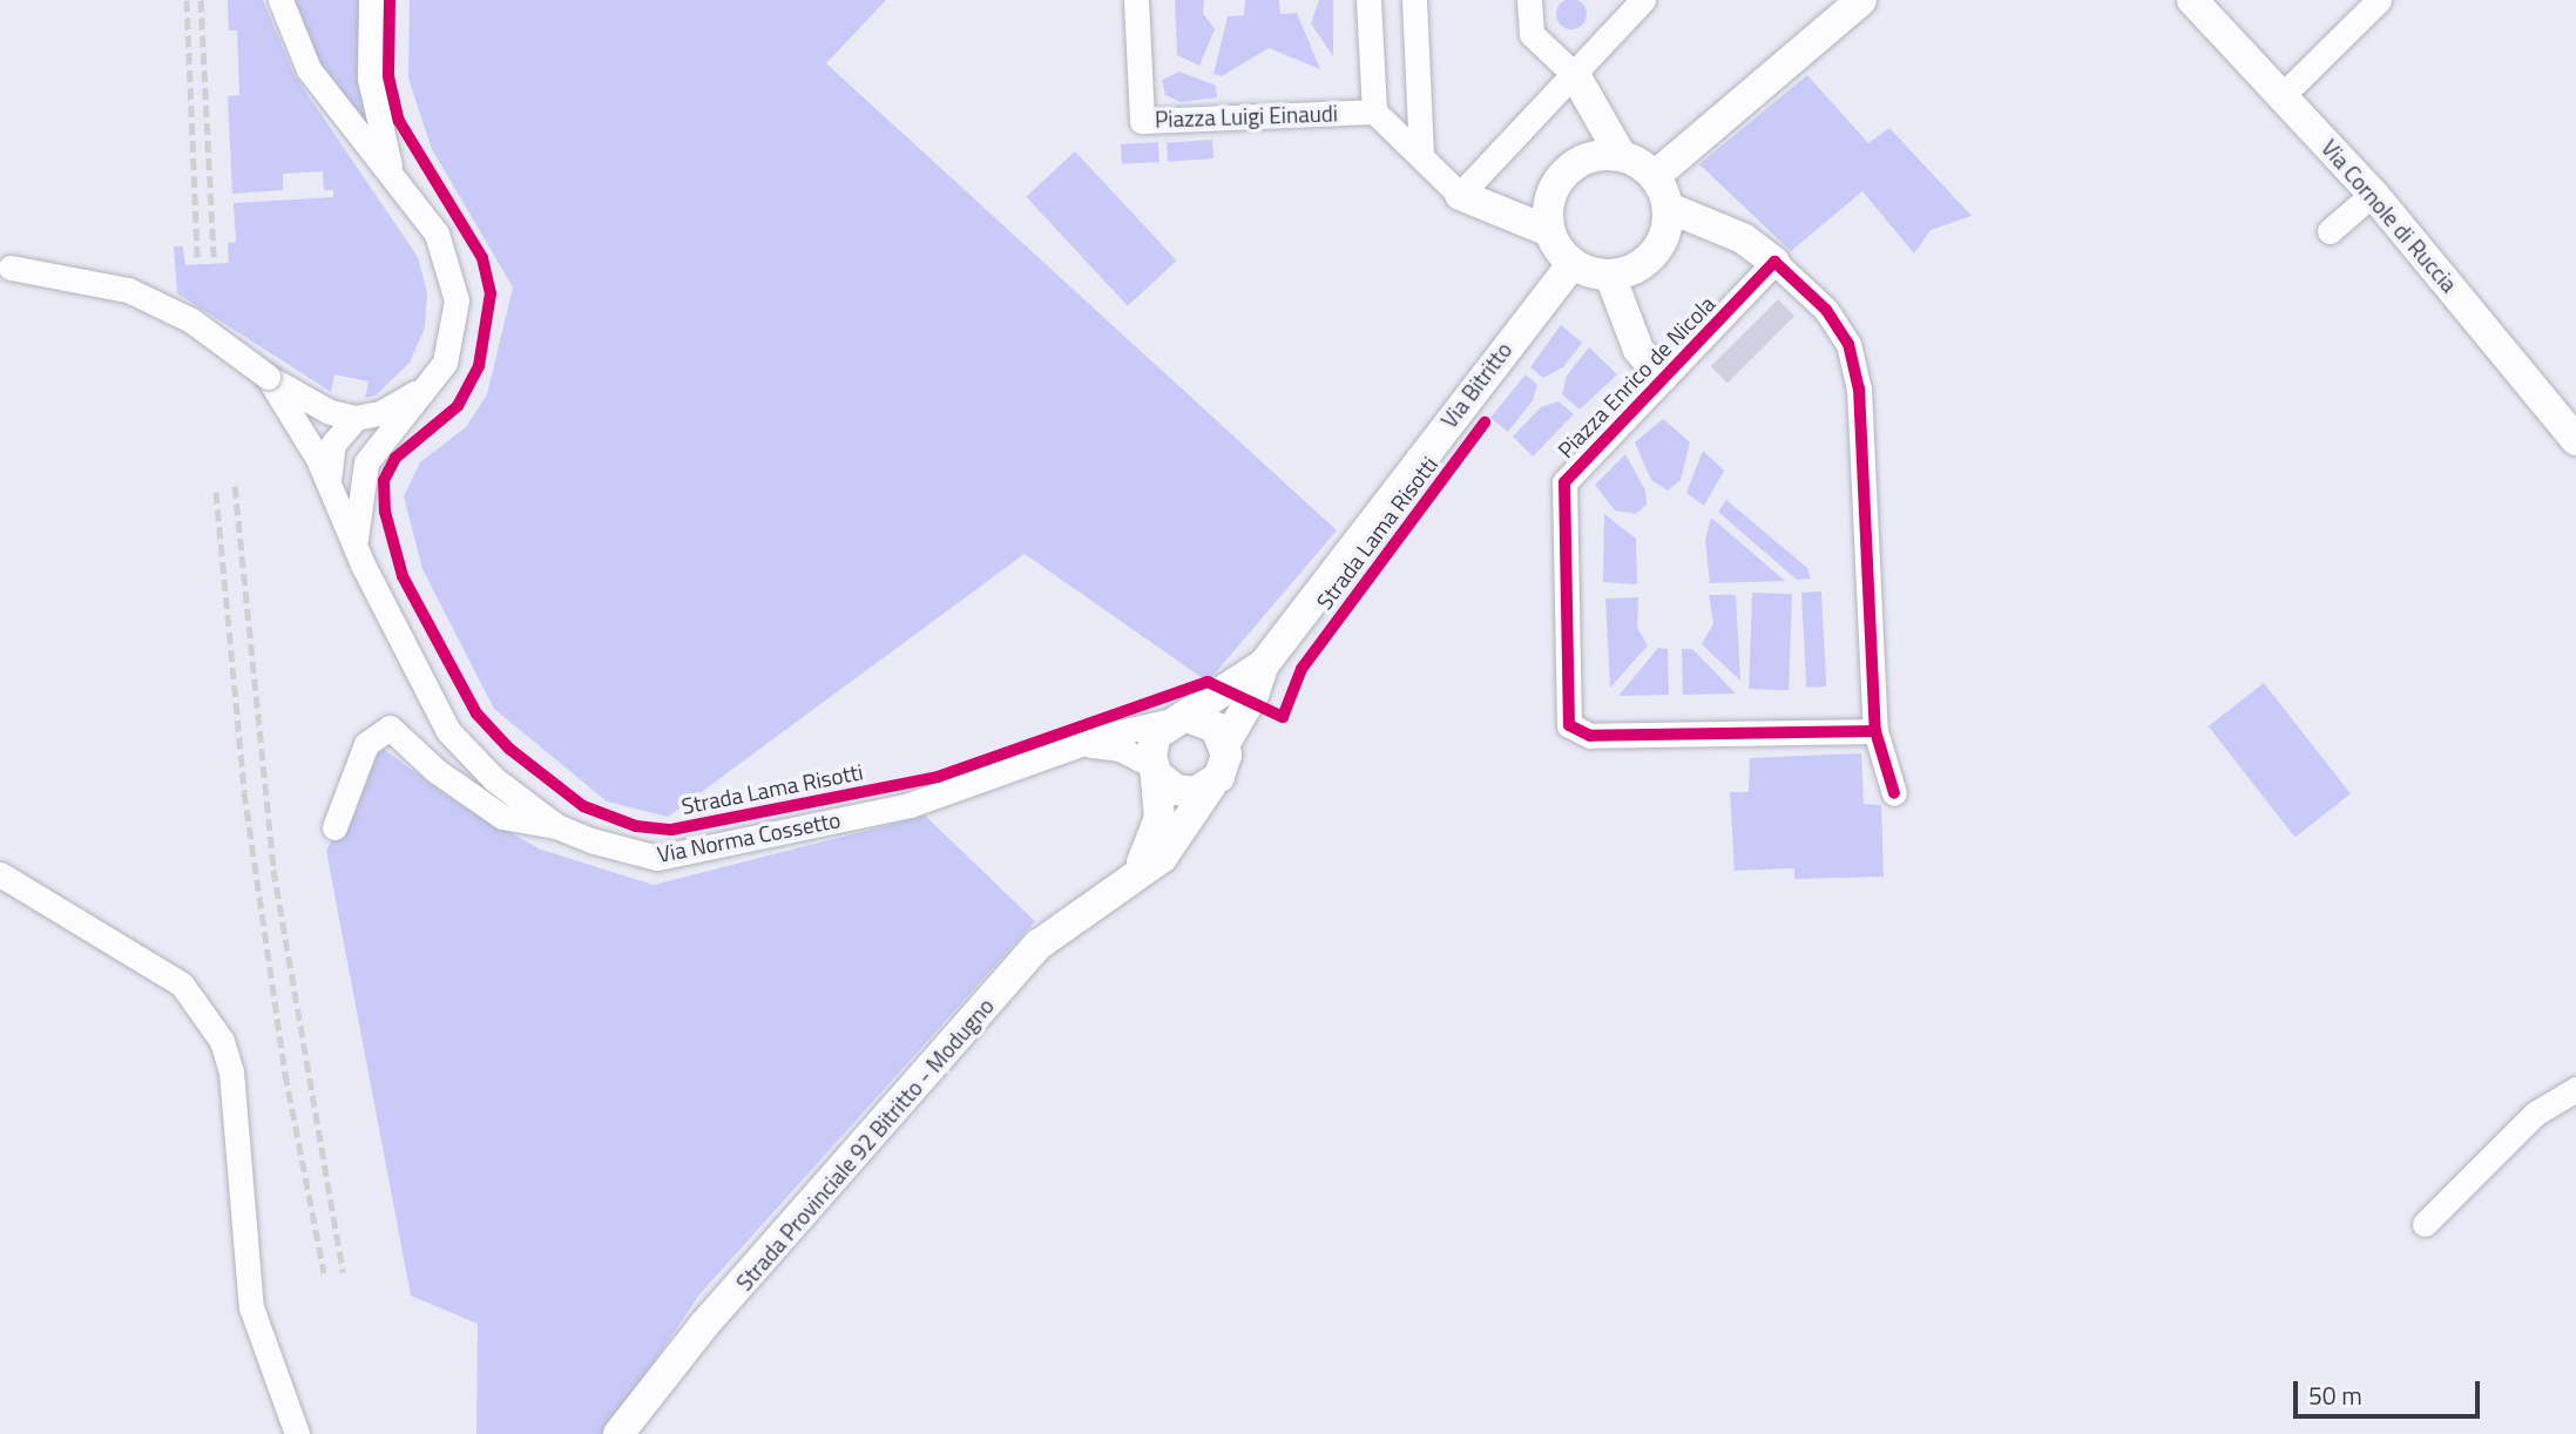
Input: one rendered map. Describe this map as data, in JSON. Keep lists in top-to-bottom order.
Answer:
{
  "streets": {
    "main road": ["Via Cornole di Ruccia", "Via Bitritto", "Strada Provinciale 92 Bitritto - Modugno"],
    "street": ["Piazza Luigi Einaudi", "Piazza Enrico de Nicola", "Via Norma Cossetto"],
    "cycle path": ["Strada Lama Risotti"]
  },
  "crossings": [
    ["Via Norma Cossetto", "Strada Provinciale 92 Bitritto - Modugno"]
  ],
  "scale_bar": "50 m"
}
